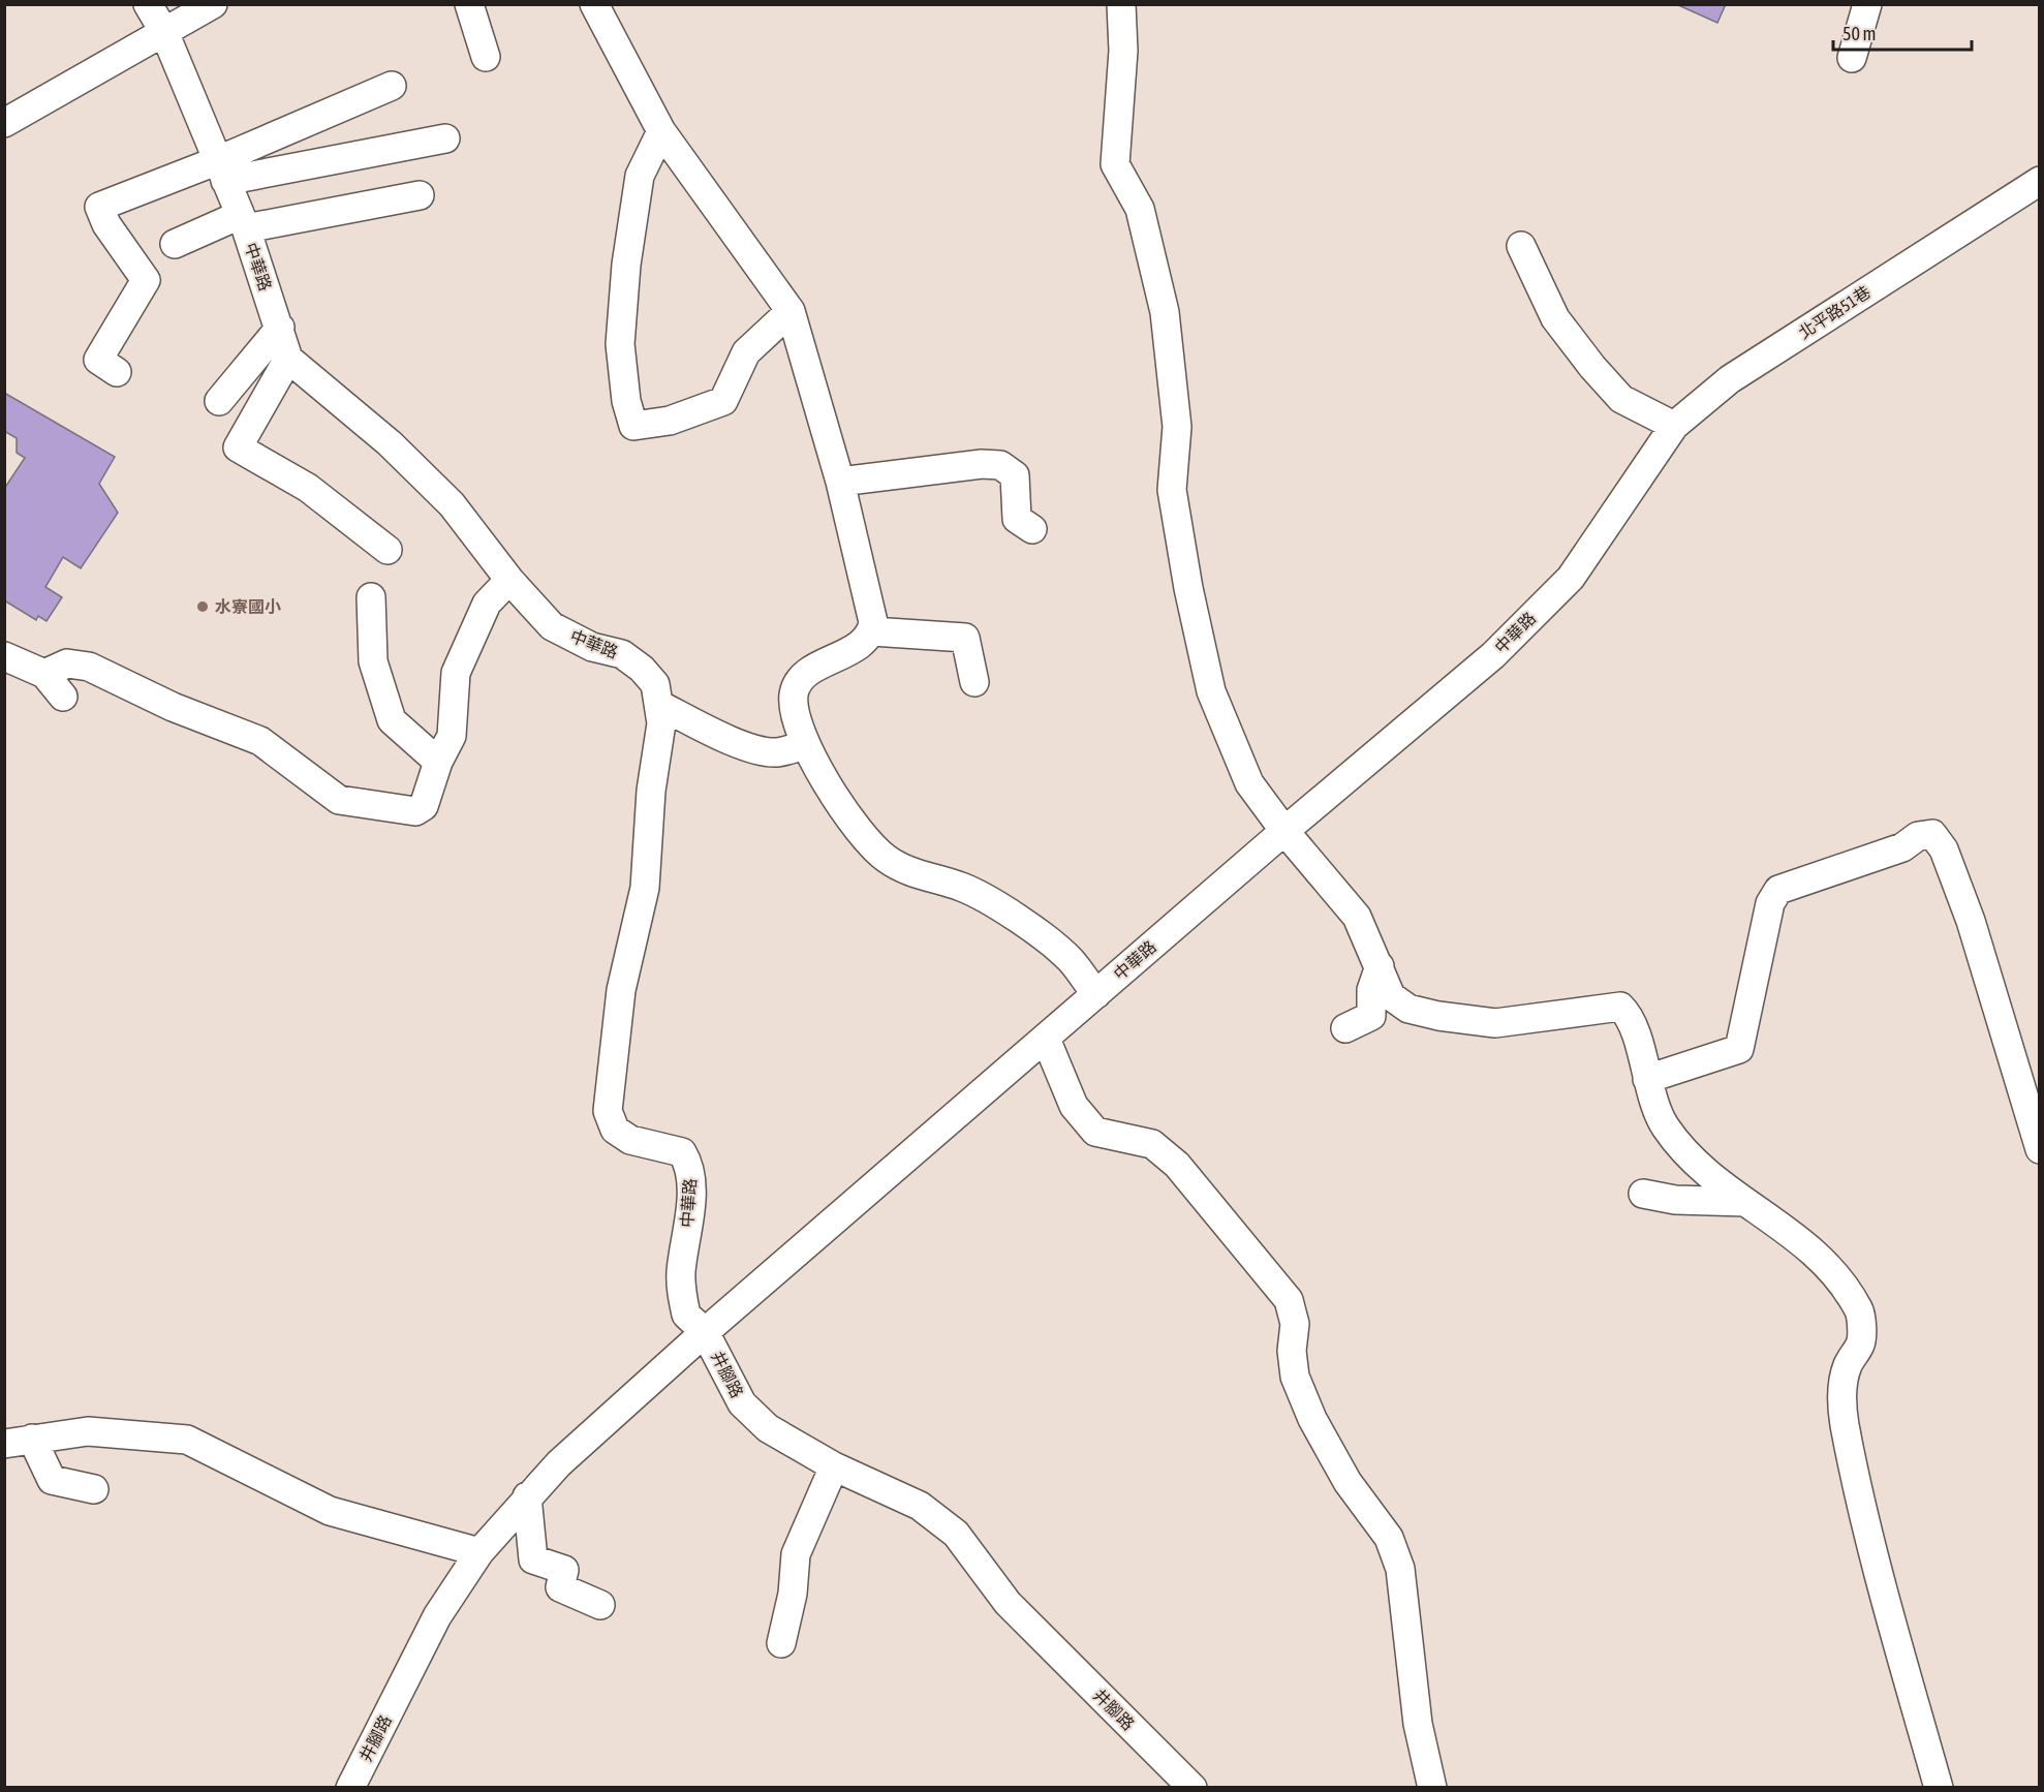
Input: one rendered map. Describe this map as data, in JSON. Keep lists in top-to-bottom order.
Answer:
{
  "streets": {
    "street": ["中華路", "北平路51巷", "井腳路"]
  },
  "crossings": [
    ["中華路", "北平路51巷"],
    ["中華路", "井腳路"]
  ],
  "places": ["水寮國小"],
  "scale_bar": "50 m"
}
